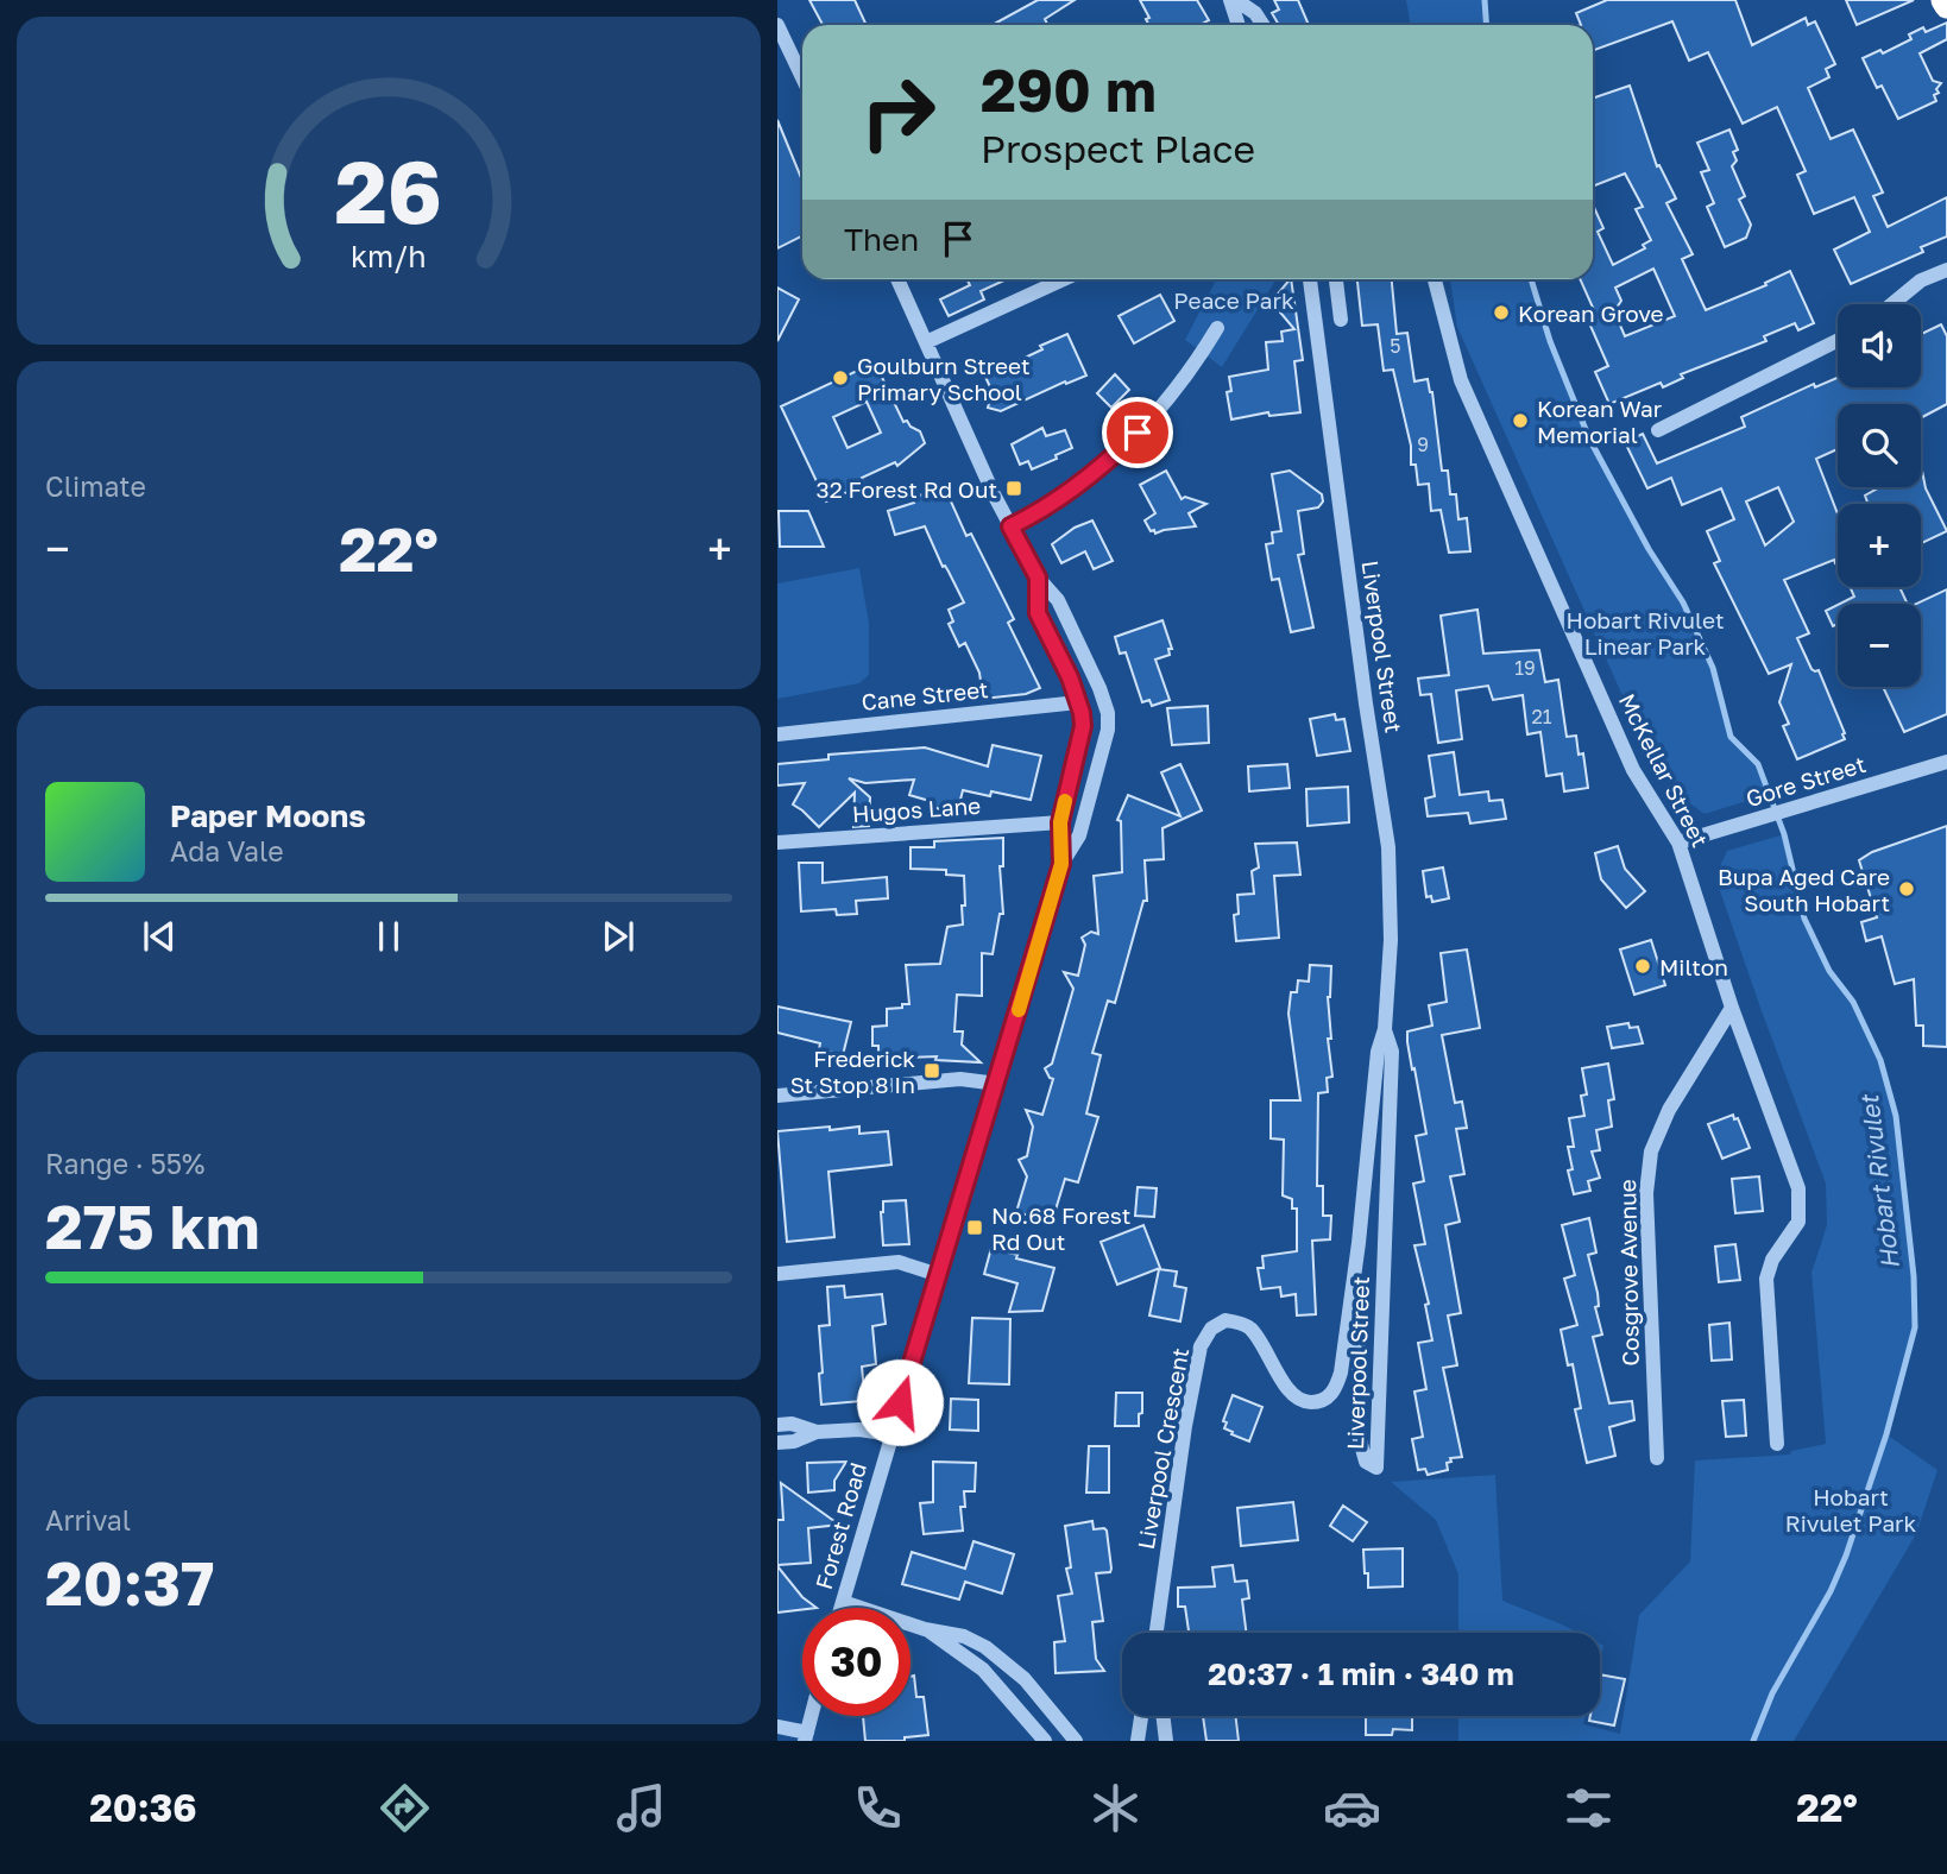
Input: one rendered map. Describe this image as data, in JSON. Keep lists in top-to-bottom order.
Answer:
{
  "streets": {
    "street": [
      "Liverpool Street",
      "Cane Street",
      "McKellar Street",
      "Gore Street",
      "Hugos Lane",
      "Cosgrove Avenue",
      "Liverpool Crescent",
      "Forest Road"
    ]
  },
  "crossings": [
    ["Liverpool Street", "Liverpool Crescent"],
    ["Cane Street", "Forest Road"],
    ["McKellar Street", "Gore Street"],
    ["McKellar Street", "Cosgrove Avenue"],
    ["Hugos Lane", "Forest Road"]
  ],
  "water": ["Hobart Rivulet"],
  "parks": ["Peace Park", "Hobart Rivulet Linear Park", "Hobart Rivulet Park"],
  "places": {
    "other": [
      "Korean Grove",
      "Goulburn Street Primary School",
      "Korean War Memorial",
      "Bupa Aged Care South Hobart",
      "Milton"
    ],
    "transit": ["32 Forest Rd Out", "Frederick St Stop 8 In", "No.68 Forest Rd Out"]
  },
  "house_numbers": [
    "5",
    "9",
    "19",
    "21"
  ],
  "page": {
    "turn": ["290 m", "Prospect Place"],
    "then": "Then",
    "map_buttons": ["+", "−"],
    "tile": [
      "Climate",
      ["Range · 55%", "275 km"],
      ["Arrival", "20:37"]
    ],
    "heat": ["−", "22°", "+"],
    "song": ["Paper Moons", "Ada Vale"],
    "limit": "30",
    "trip": "20:37 · 1 min · 340 m",
    "tabs": ["20:36", "22°"],
    "gauge": ["26", "km/h"]
  }
}
